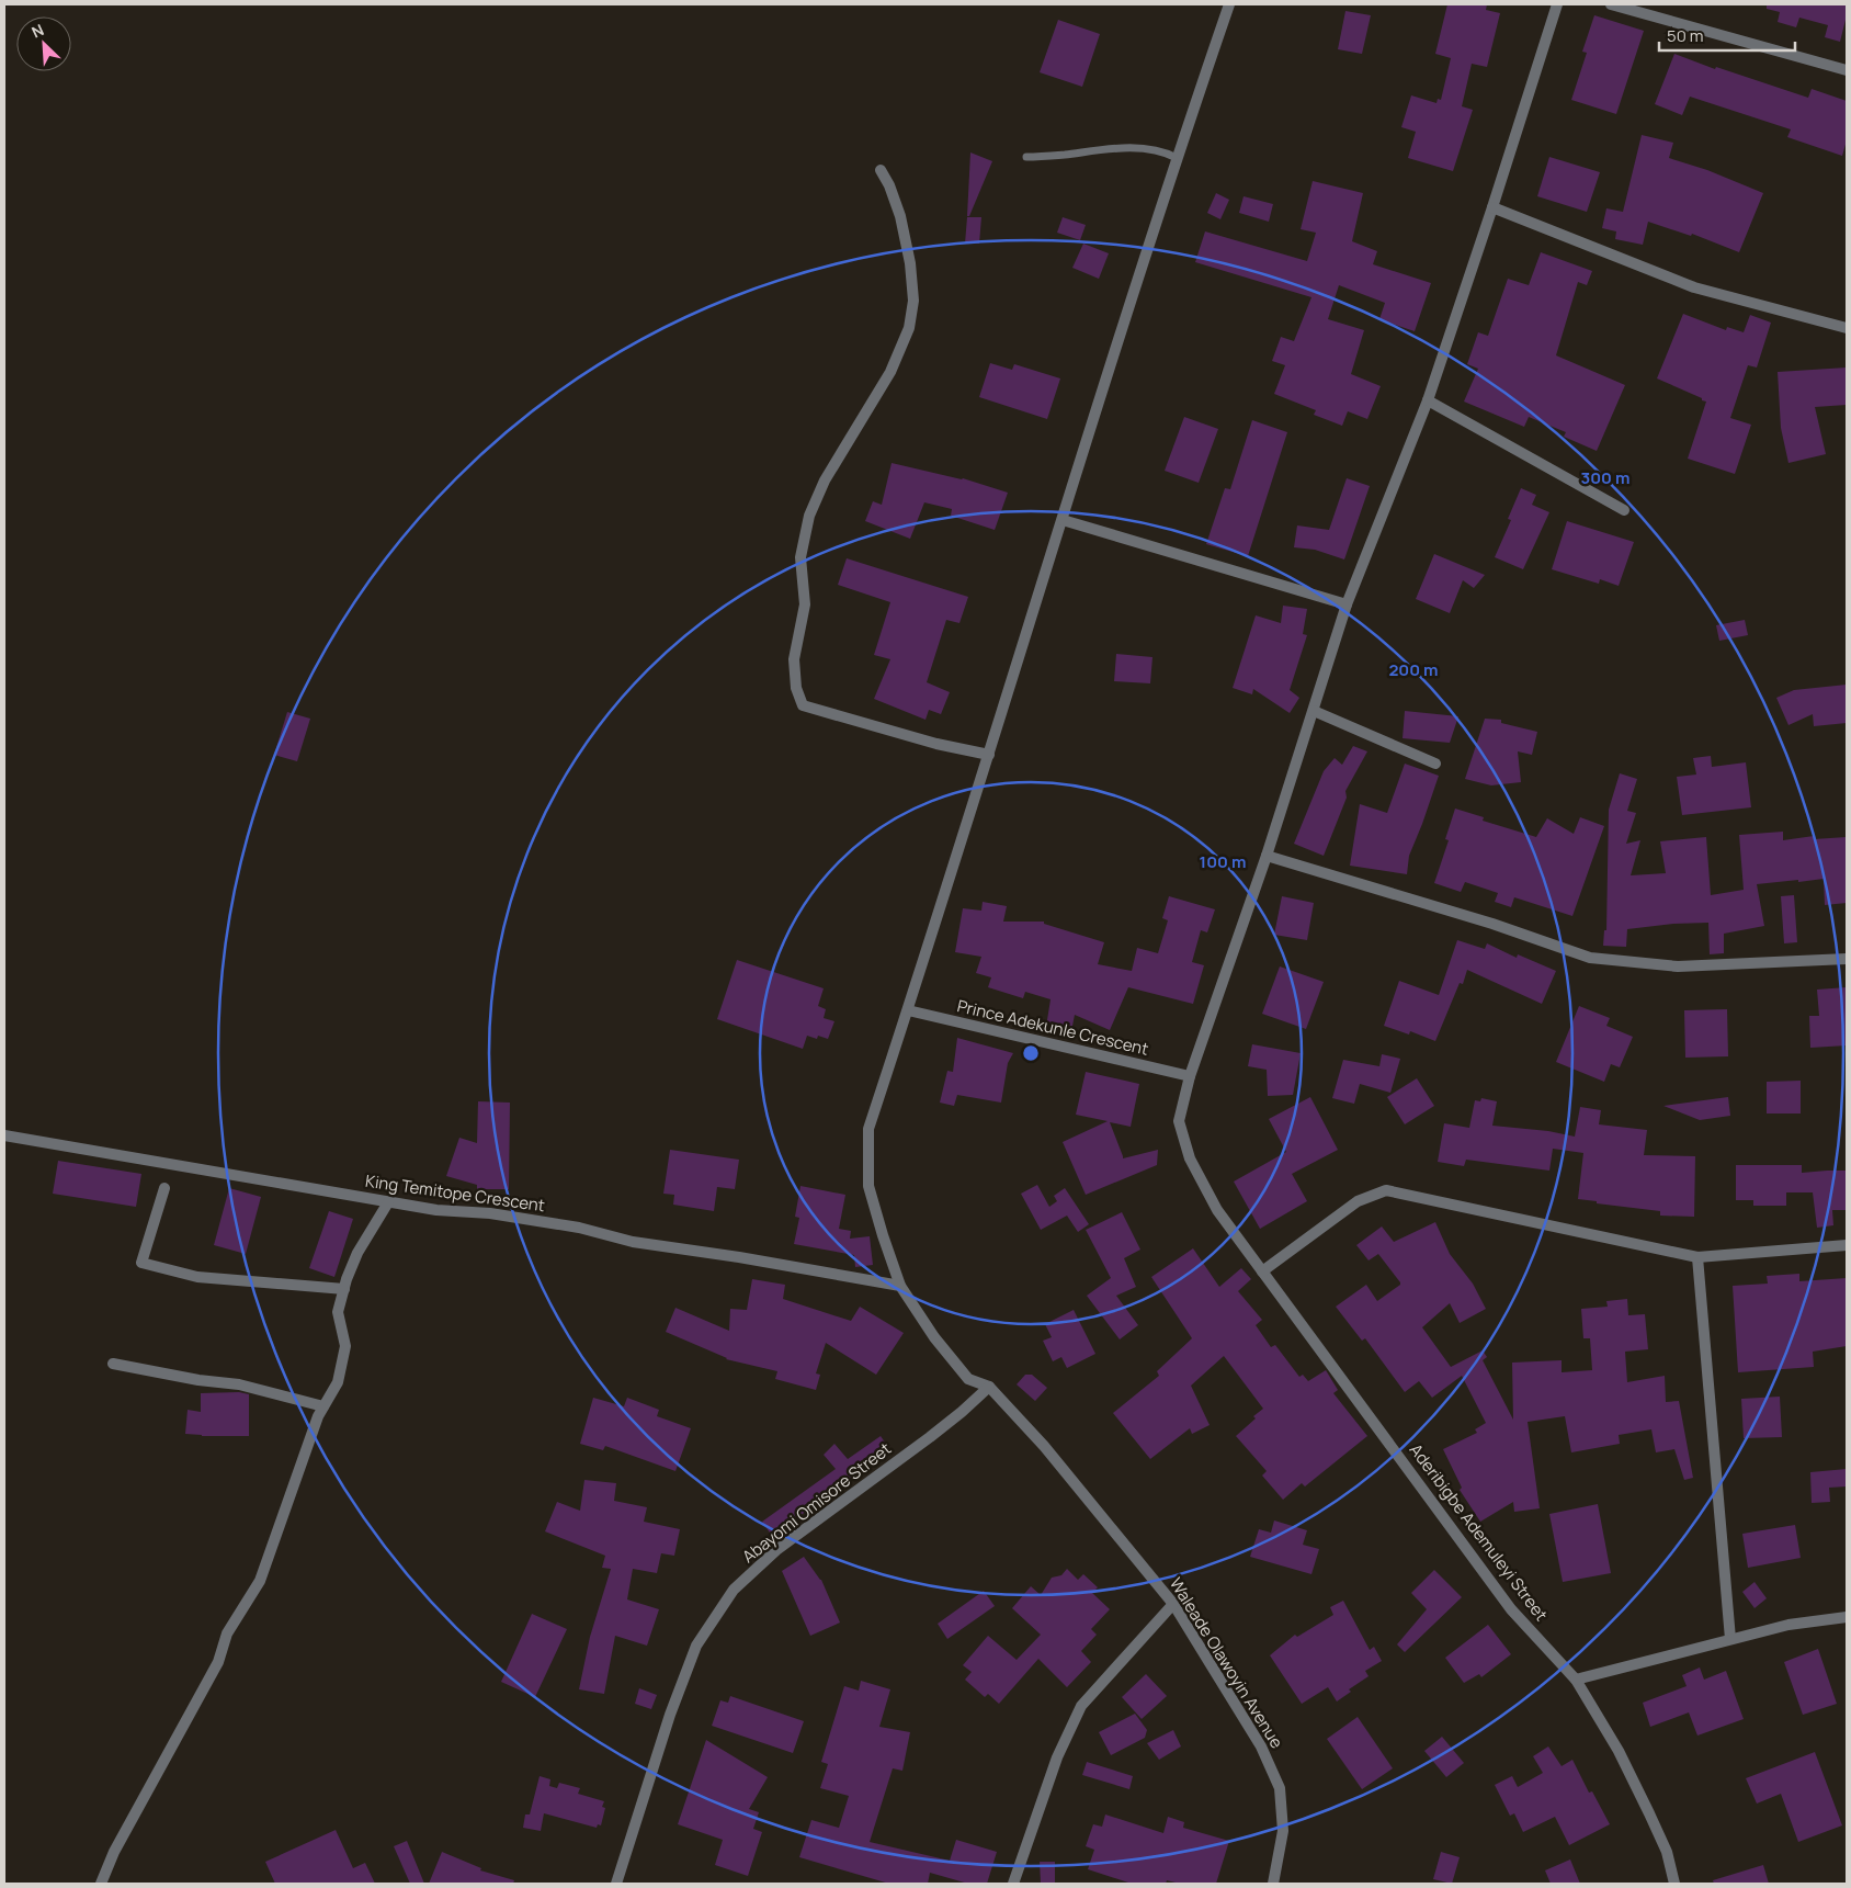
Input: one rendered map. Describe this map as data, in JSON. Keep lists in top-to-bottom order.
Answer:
{
  "streets": {
    "street": [
      "Prince Adekunle Crescent",
      "King Temitope Crescent",
      "Abayomi Omisore Street",
      "Aderibigbe Ademuleyi Street",
      "Waleade Olawoyin Avenue"
    ]
  },
  "crossings": [
    ["Prince Adekunle Crescent", "Aderibigbe Ademuleyi Street"],
    ["Prince Adekunle Crescent", "Waleade Olawoyin Avenue"],
    ["King Temitope Crescent", "Waleade Olawoyin Avenue"],
    ["Abayomi Omisore Street", "Waleade Olawoyin Avenue"]
  ],
  "scale_bar": "50 m",
  "north": "top left",
  "rings": ["300 m", "200 m", "100 m"]
}
